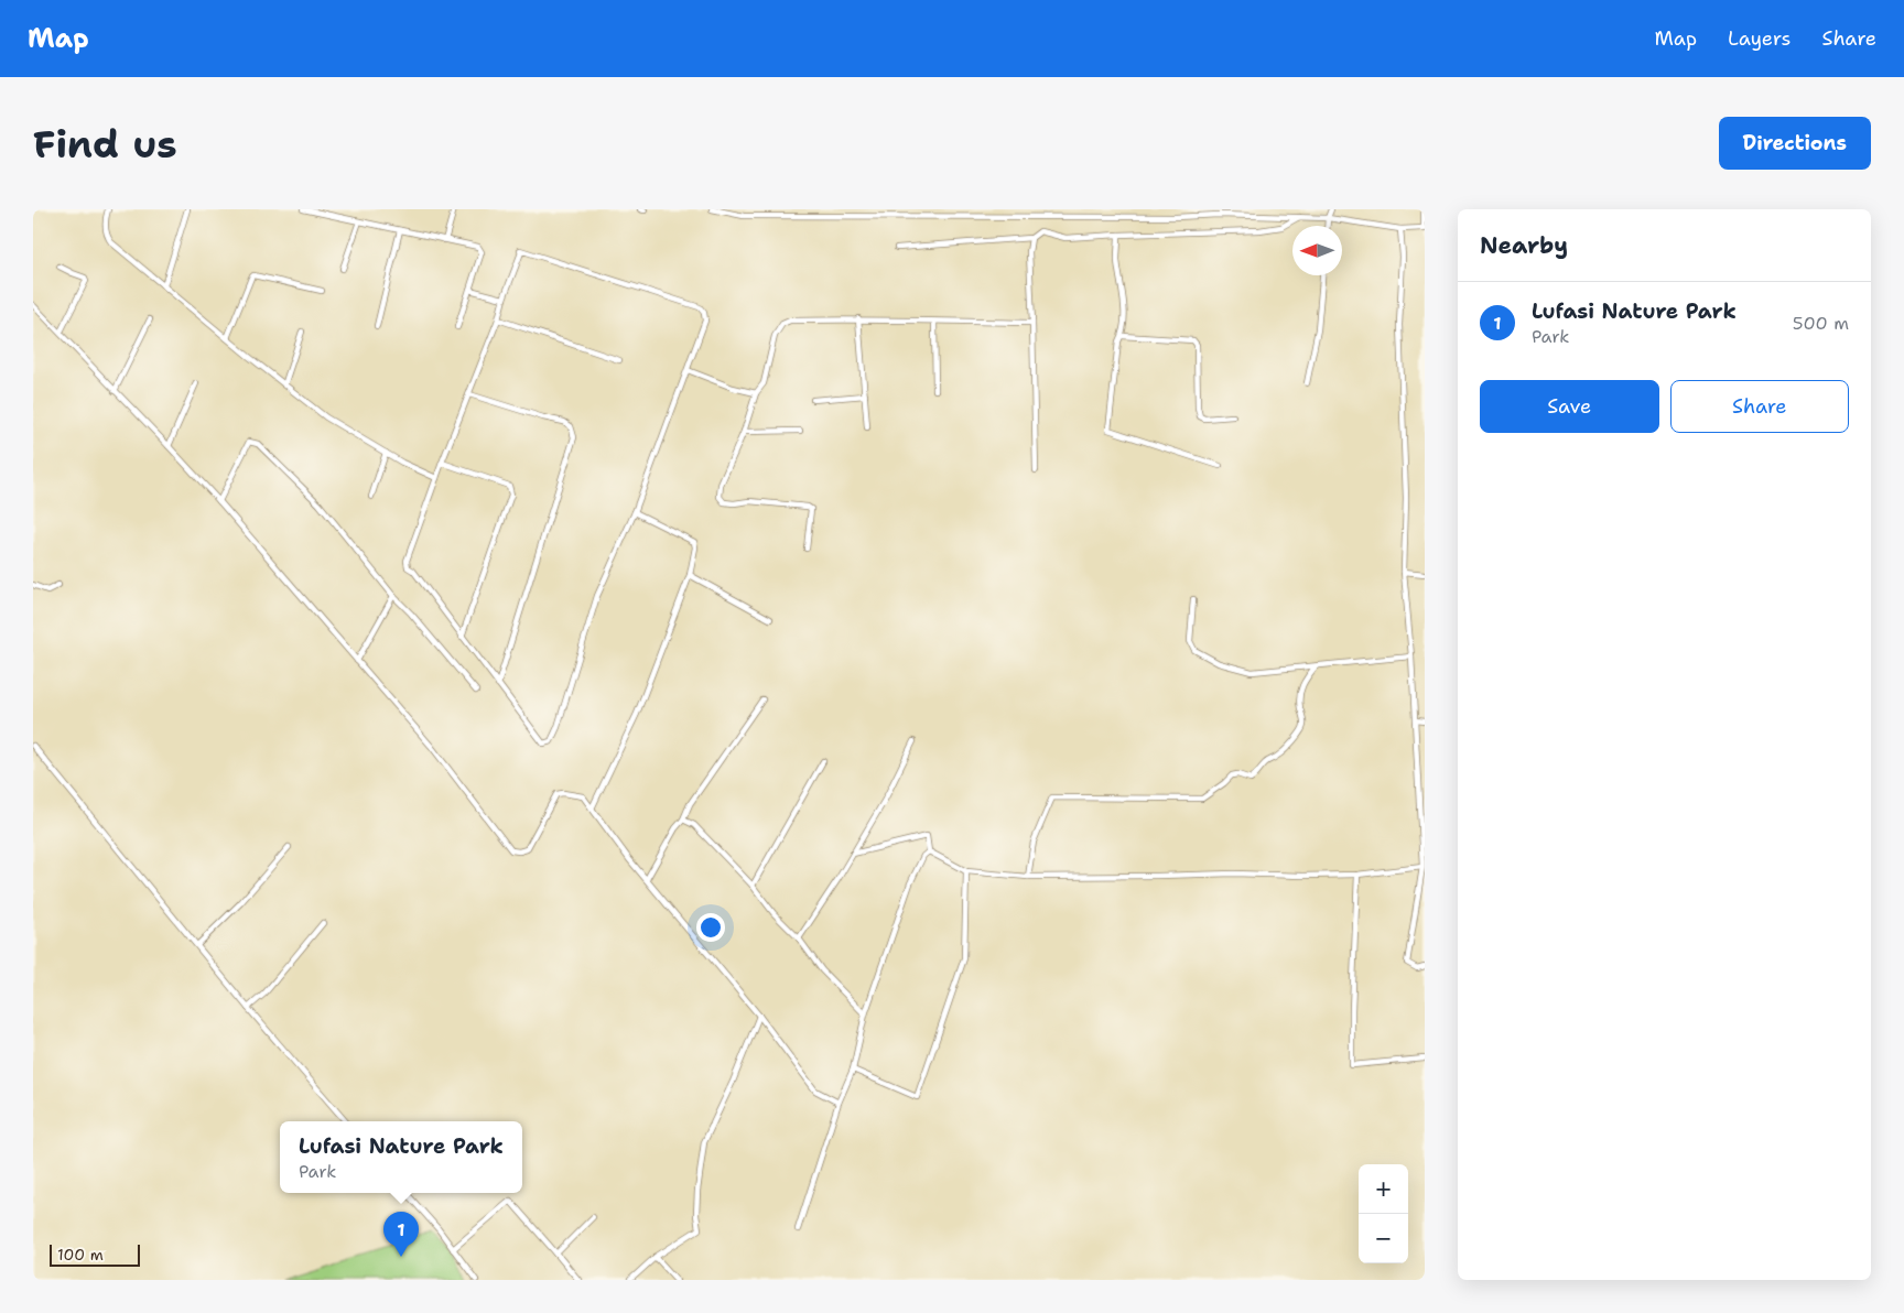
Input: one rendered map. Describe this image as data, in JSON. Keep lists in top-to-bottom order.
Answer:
{
  "scale_bar": "100 m",
  "north": "left",
  "page": {
    "header": "Map",
    "nav": ["Map", "Layers", "Share"],
    "buttons": [
      "Directions",
      ["Save", "Share"]
    ],
    "title": "Find us",
    "heading": "Nearby",
    "list": [
      {
        "mark": "1",
        "name": "Lufasi Nature Park",
        "note": "Park",
        "value": "500 m"
      }
    ],
    "popup": ["Lufasi Nature Park", "Park"],
    "map_buttons": ["+", "−"],
    "pins": "1",
    "scale": "100 m"
  }
}
